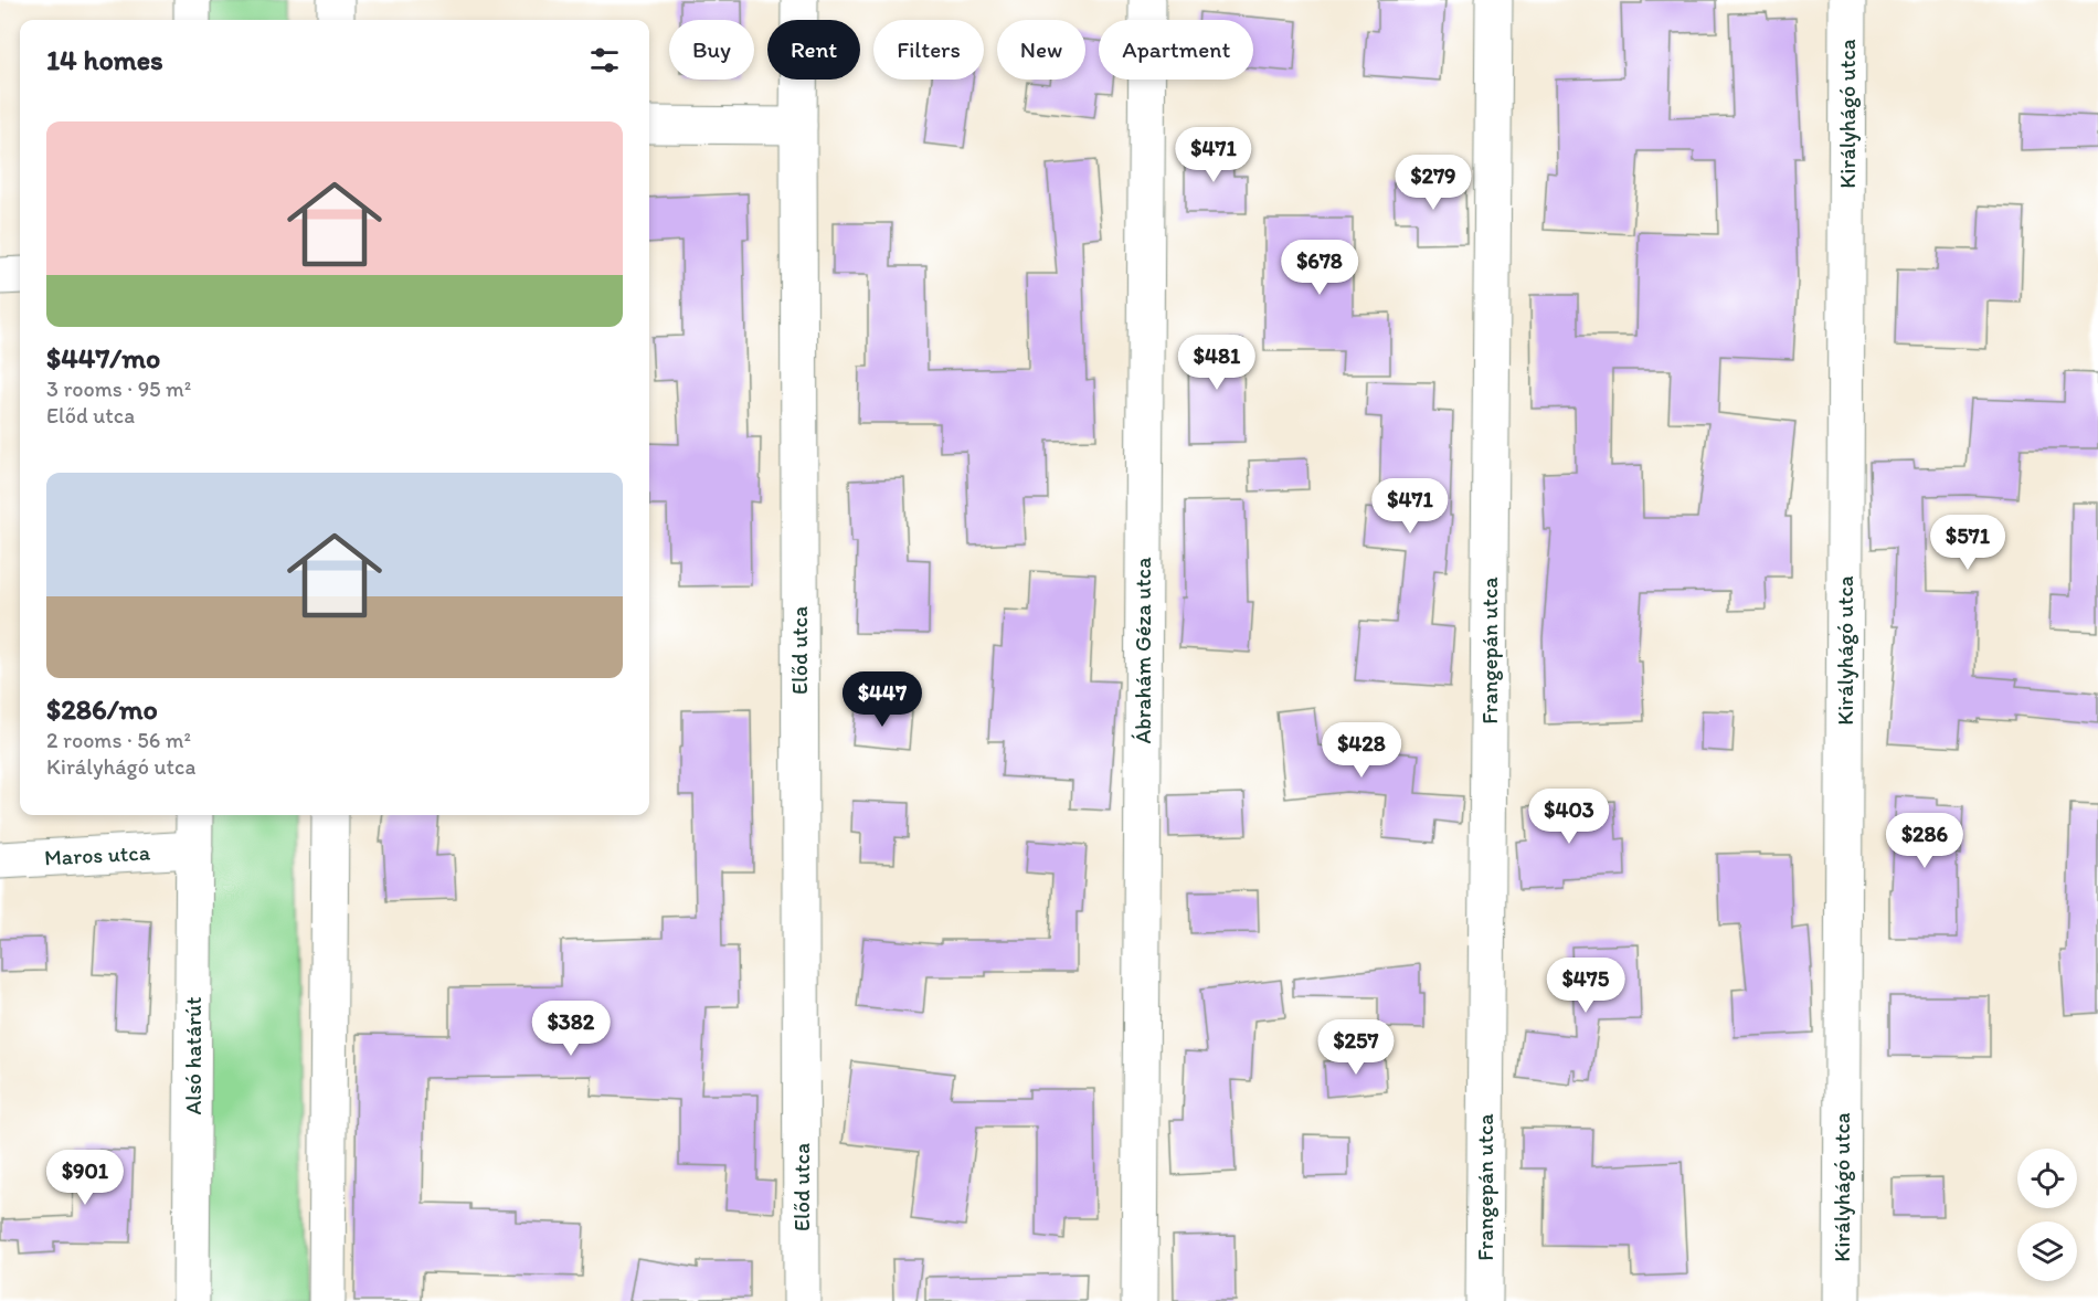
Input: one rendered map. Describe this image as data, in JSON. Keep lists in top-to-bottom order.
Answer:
{
  "streets": {
    "street": [
      "Királyhágó utca",
      "Előd utca",
      "Ábrahám Géza utca",
      "Frangepán utca",
      "Maros utca",
      "Alsó határút"
    ]
  },
  "crossings": [
    ["Maros utca", "Alsó határút"]
  ],
  "page": {
    "chip": [
      "Buy",
      "Rent",
      "Filters",
      "New",
      "Apartment"
    ],
    "heading": "14 homes",
    "list": [
      {
        "name": "$447/mo",
        "note": "3 rooms · 95 m² · Előd utca"
      },
      {
        "name": "$286/mo",
        "note": "2 rooms · 56 m² · Királyhágó utca"
      }
    ],
    "price": [
      "$471",
      "$279",
      "$678",
      "$481",
      "$471",
      "$571",
      "$447",
      "$428",
      "$403",
      "$286",
      "$475",
      "$382",
      "$257",
      "$901"
    ]
  }
}
